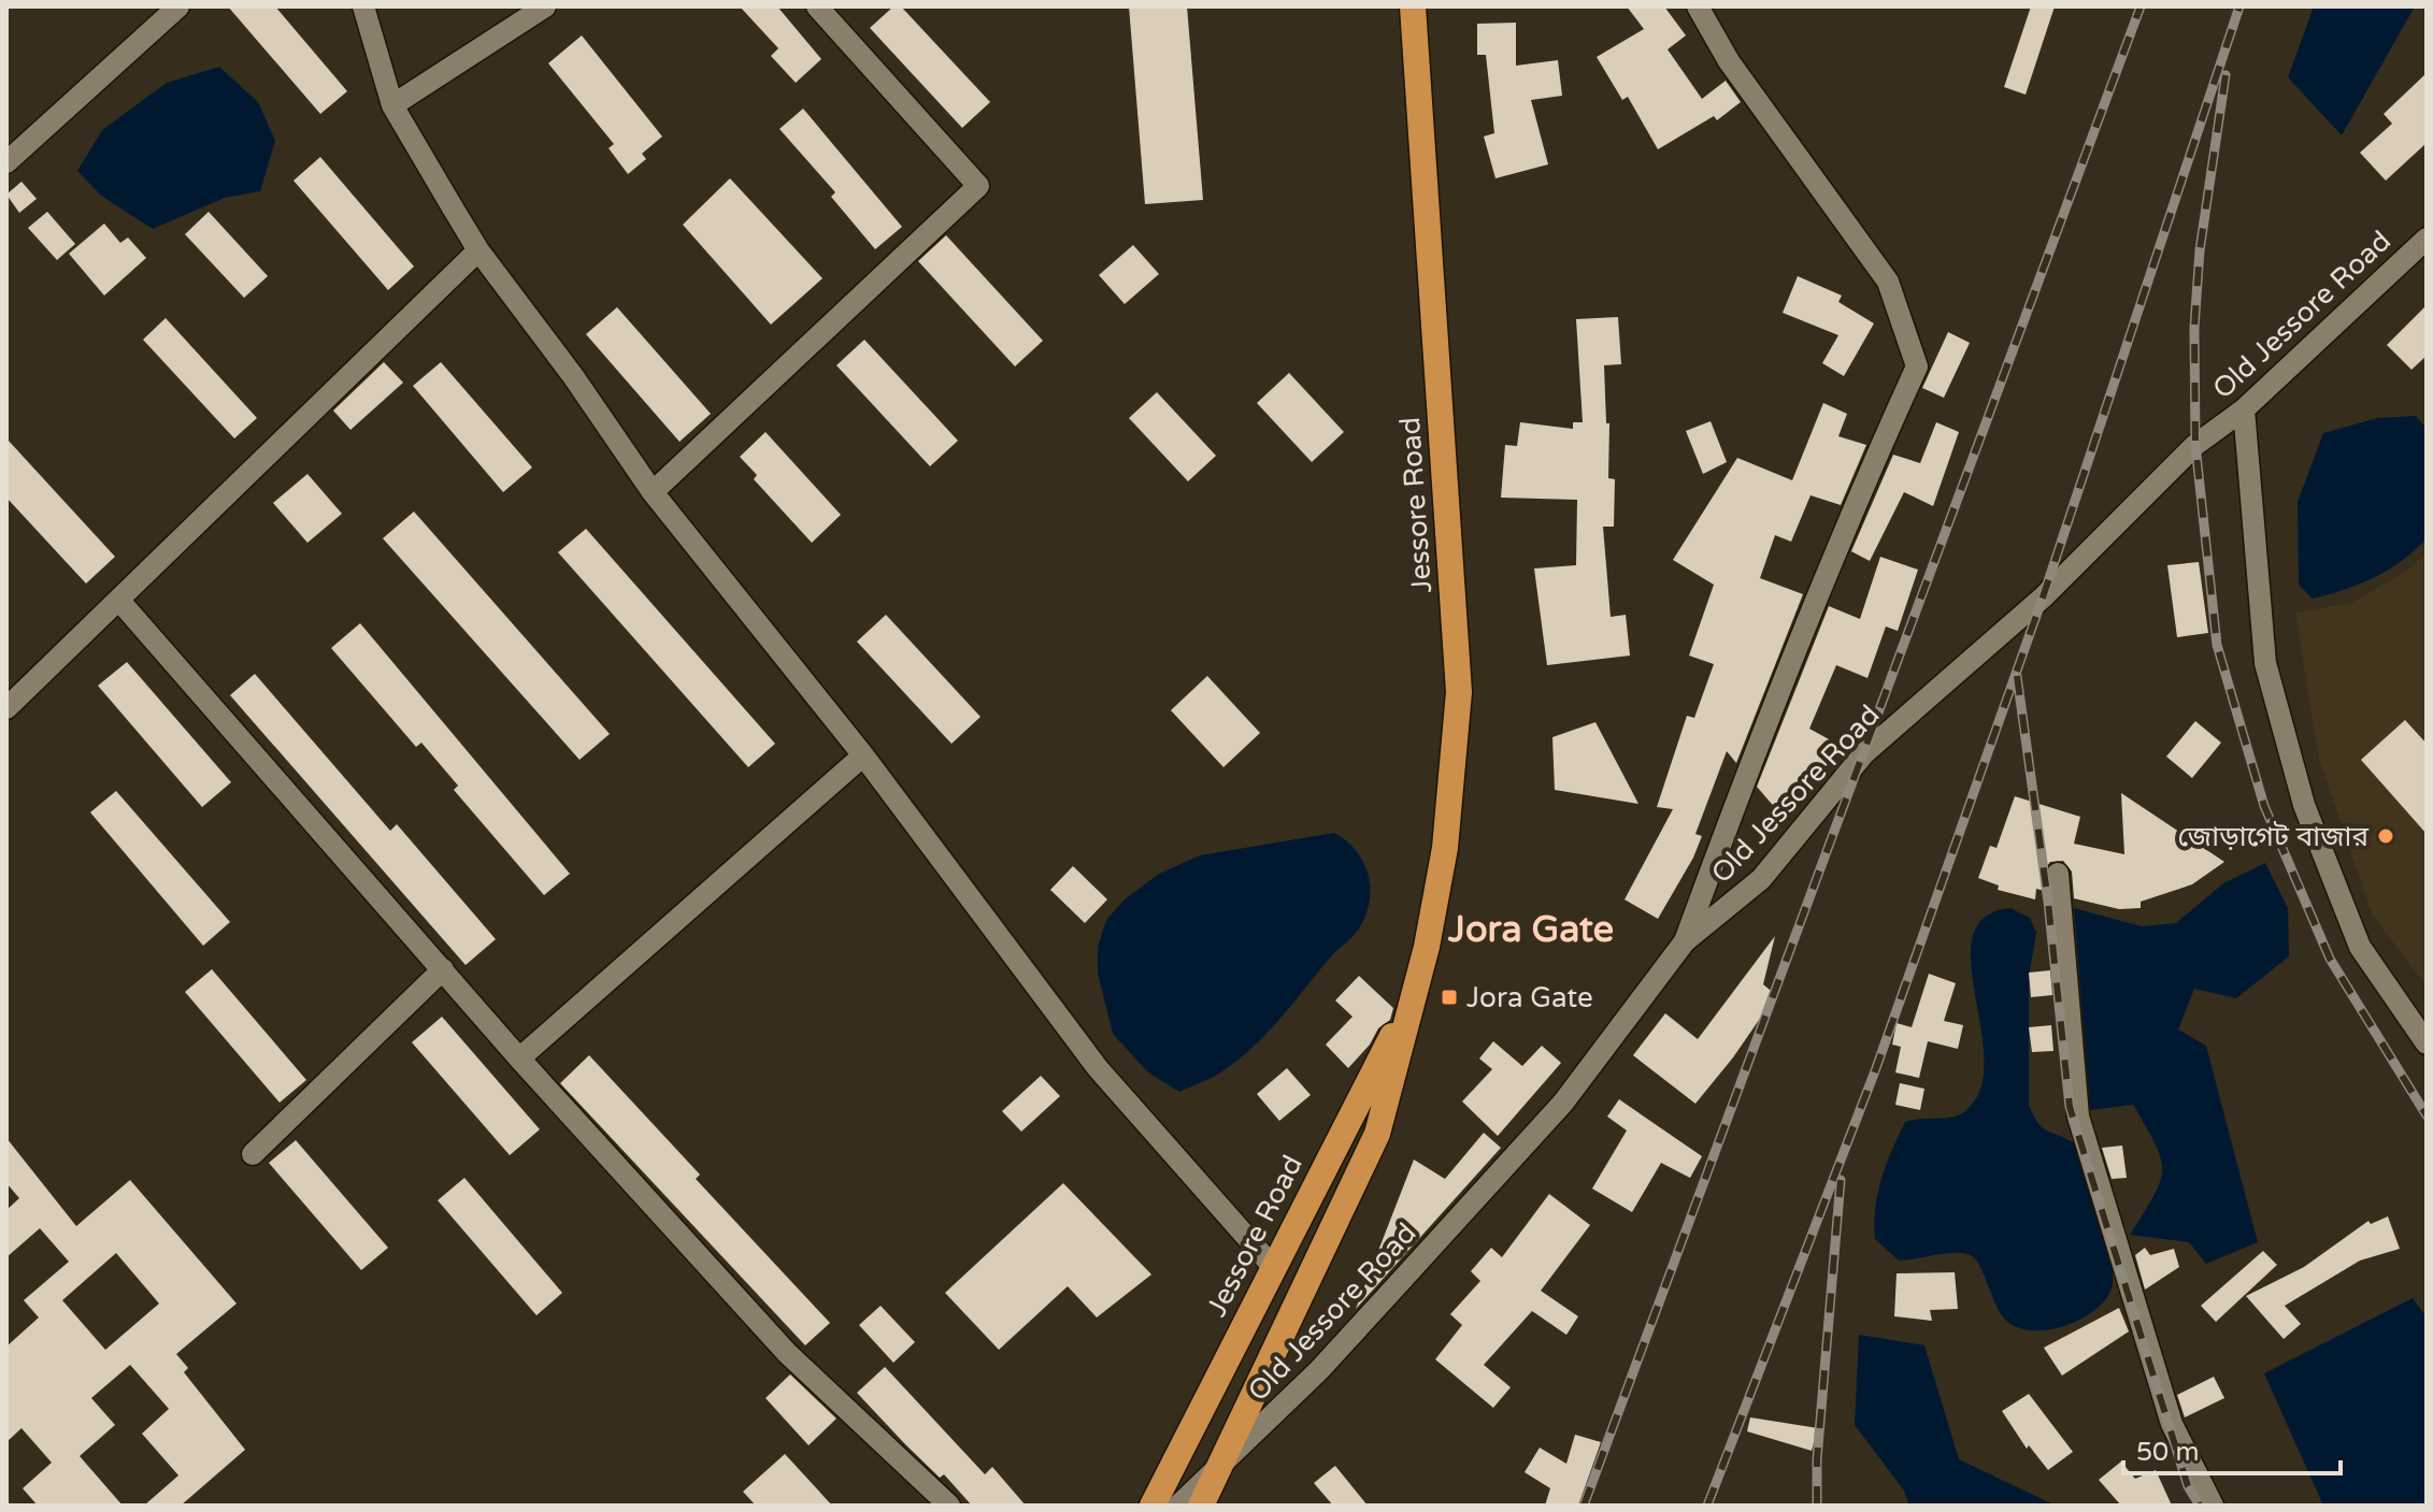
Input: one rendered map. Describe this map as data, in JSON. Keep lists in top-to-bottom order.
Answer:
{
  "streets": {
    "highway": ["Jessore Road"],
    "street": ["Old Jessore Road"]
  },
  "crossings": [
    ["Old Jessore Road", "Jessore Road"]
  ],
  "districts": ["Jora Gate"],
  "places": {
    "other": ["জোড়াগেট বাজার"],
    "transit": ["Jora Gate"]
  },
  "scale_bar": "50 m"
}
